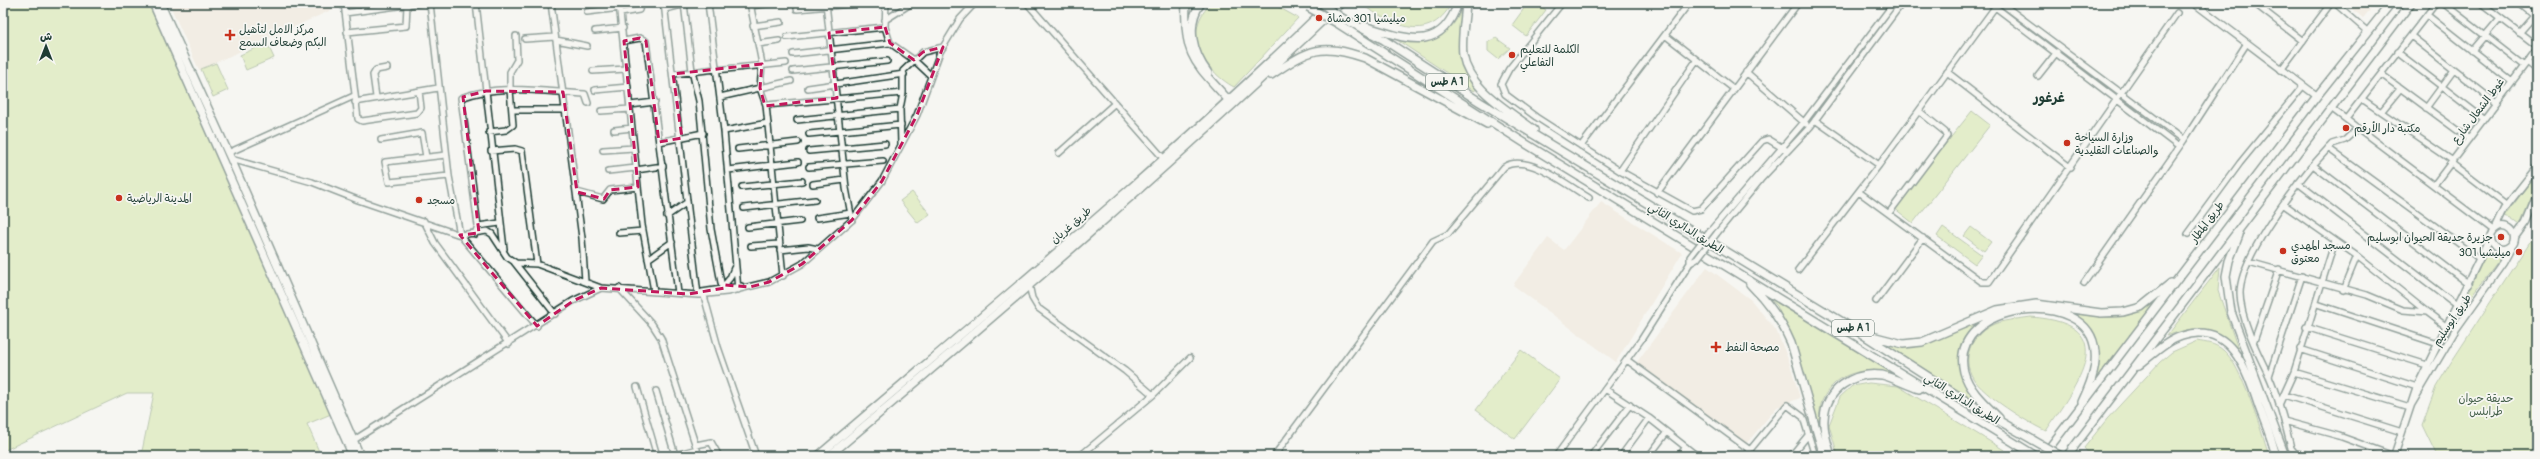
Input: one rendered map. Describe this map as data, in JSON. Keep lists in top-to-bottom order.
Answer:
{
  "streets": {
    "highway": [
      "طس A 1",
      "طريق المطار",
      "طريق غريان",
      "الطريق الدائري الثاني"
    ],
    "main road": ["طريق أبوسليم"],
    "street": ["غوط الشعال شارع"]
  },
  "districts": ["غرغور"],
  "parks": ["حديقة حيوان طرابلس"],
  "places": {
    "other": [
      "ميليشيا 301 مشاة",
      "الكلمة للتعليم التفاعلي",
      "مكتبة دار الأرقم",
      "وزارة السياحة والصناعات التقليدية",
      "المدينة الرياضية",
      "مسجد",
      "جزيرة حديقة الحيوان ابوسليم",
      "مسجد المهدي معتوق",
      "ميليشيا 301"
    ],
    "health": ["مركز الامل لتأهيل البكم وضعاف السمع", "مصحة النفط"]
  },
  "north": "top"
}
